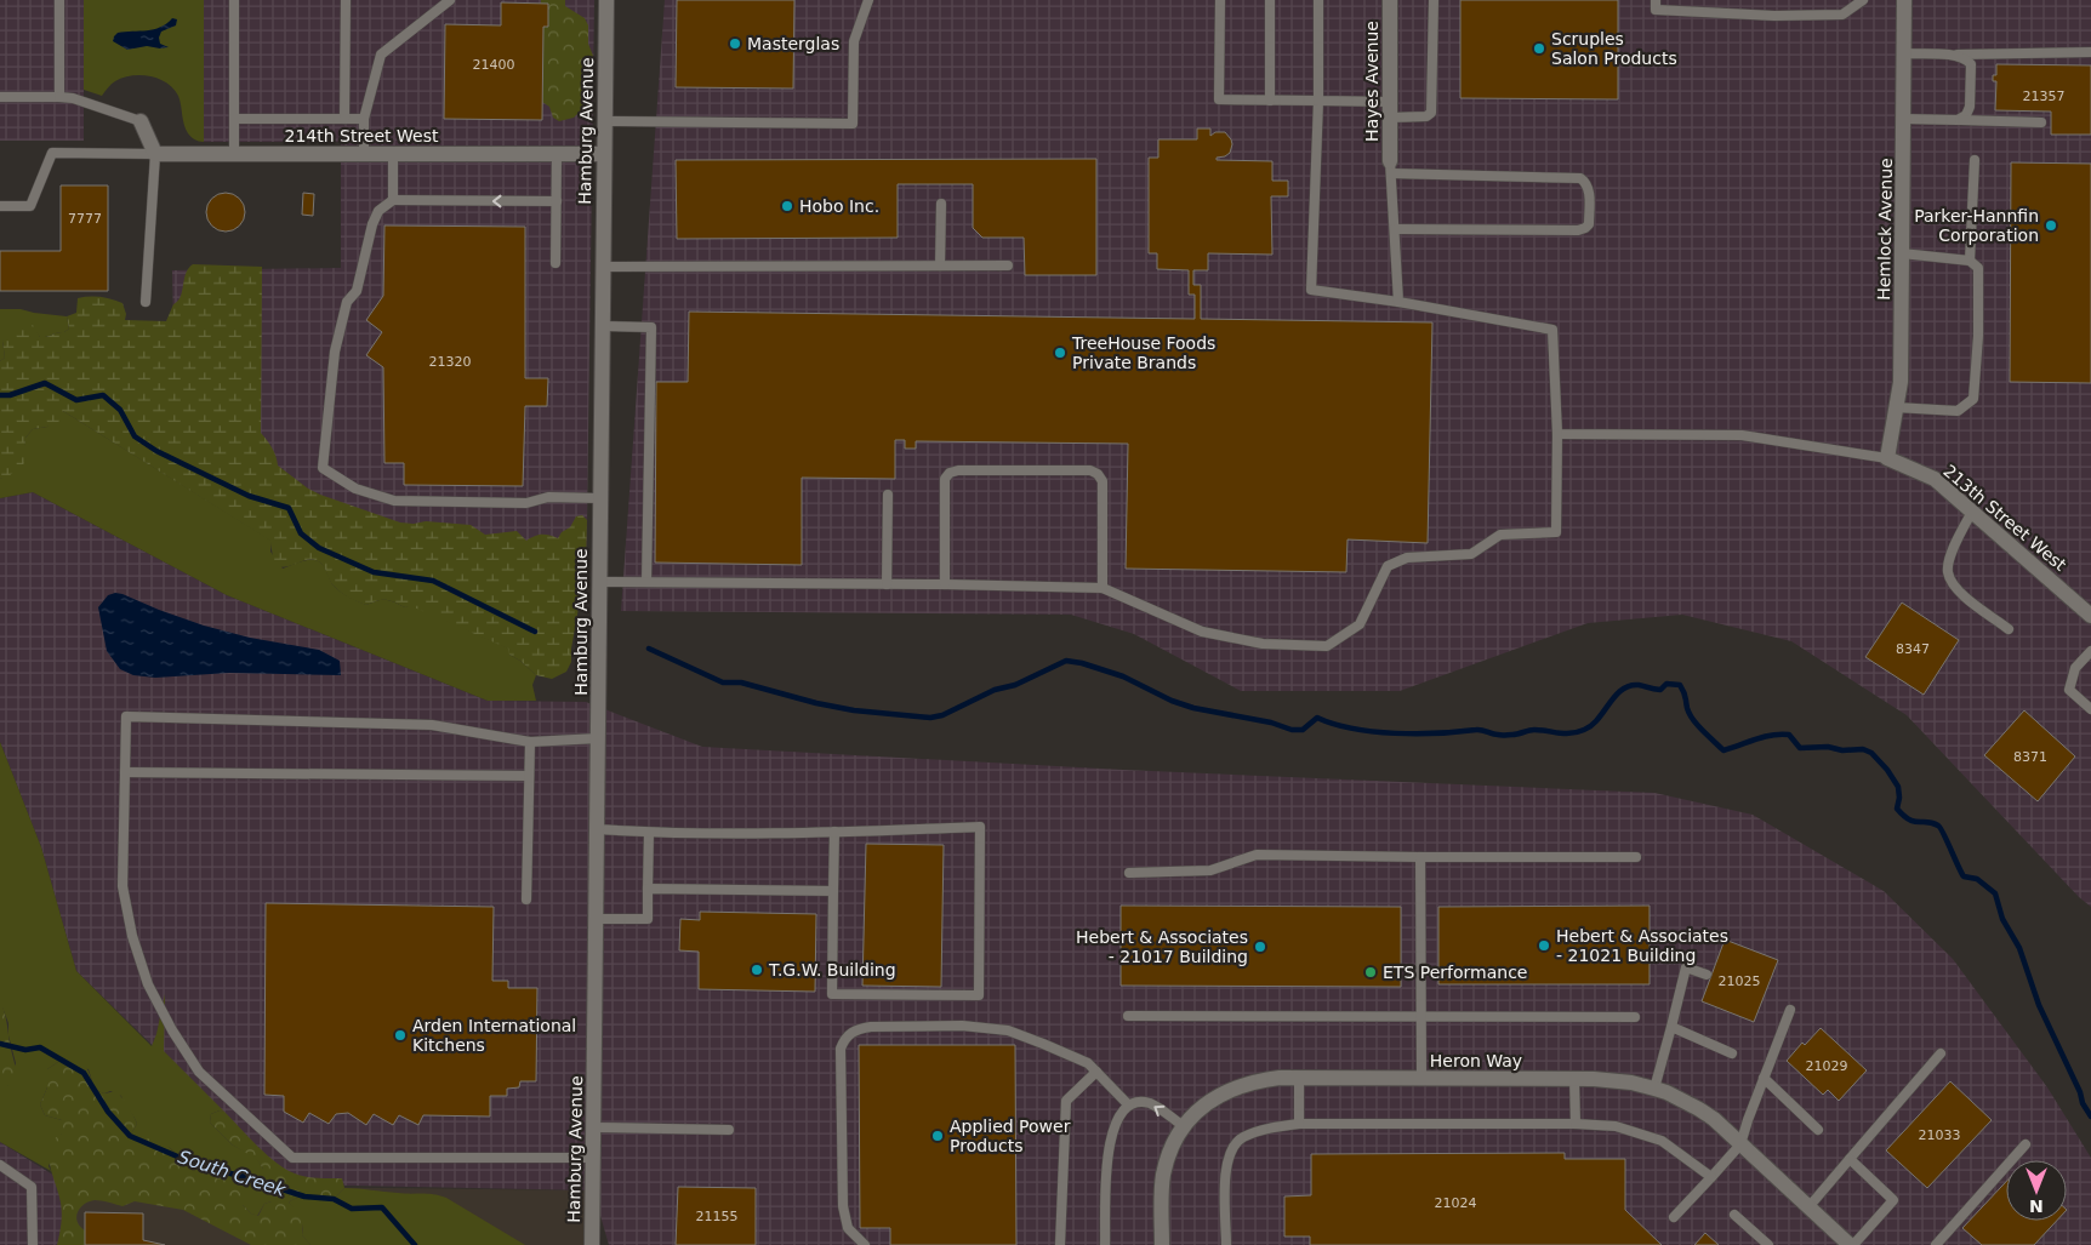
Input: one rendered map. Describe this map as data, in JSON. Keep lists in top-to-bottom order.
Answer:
{
  "streets": {
    "street": [
      "Hayes Avenue",
      "Hamburg Avenue",
      "214th Street West",
      "Hemlock Avenue",
      "213th Street West",
      "Heron Way"
    ]
  },
  "crossings": [
    ["Hamburg Avenue", "214th Street West"],
    ["Hemlock Avenue", "213th Street West"]
  ],
  "water": ["South Creek"],
  "places": [
    "Masterglas",
    "Scruples Salon Products",
    "Hobo Inc.",
    "Parker-Hannfin Corporation",
    "TreeHouse Foods Private Brands",
    "Hebert & Associates - 21021 Building",
    "Hebert & Associates - 21017 Building",
    "T.G.W. Building",
    "ETS Performance",
    "Arden International Kitchens",
    "Applied Power Products"
  ],
  "house_numbers": [
    "21400",
    "21357",
    "7777",
    "21320",
    "8347",
    "8371",
    "21025",
    "21029",
    "21033",
    "21024",
    "21155"
  ],
  "north": "bottom"
}
